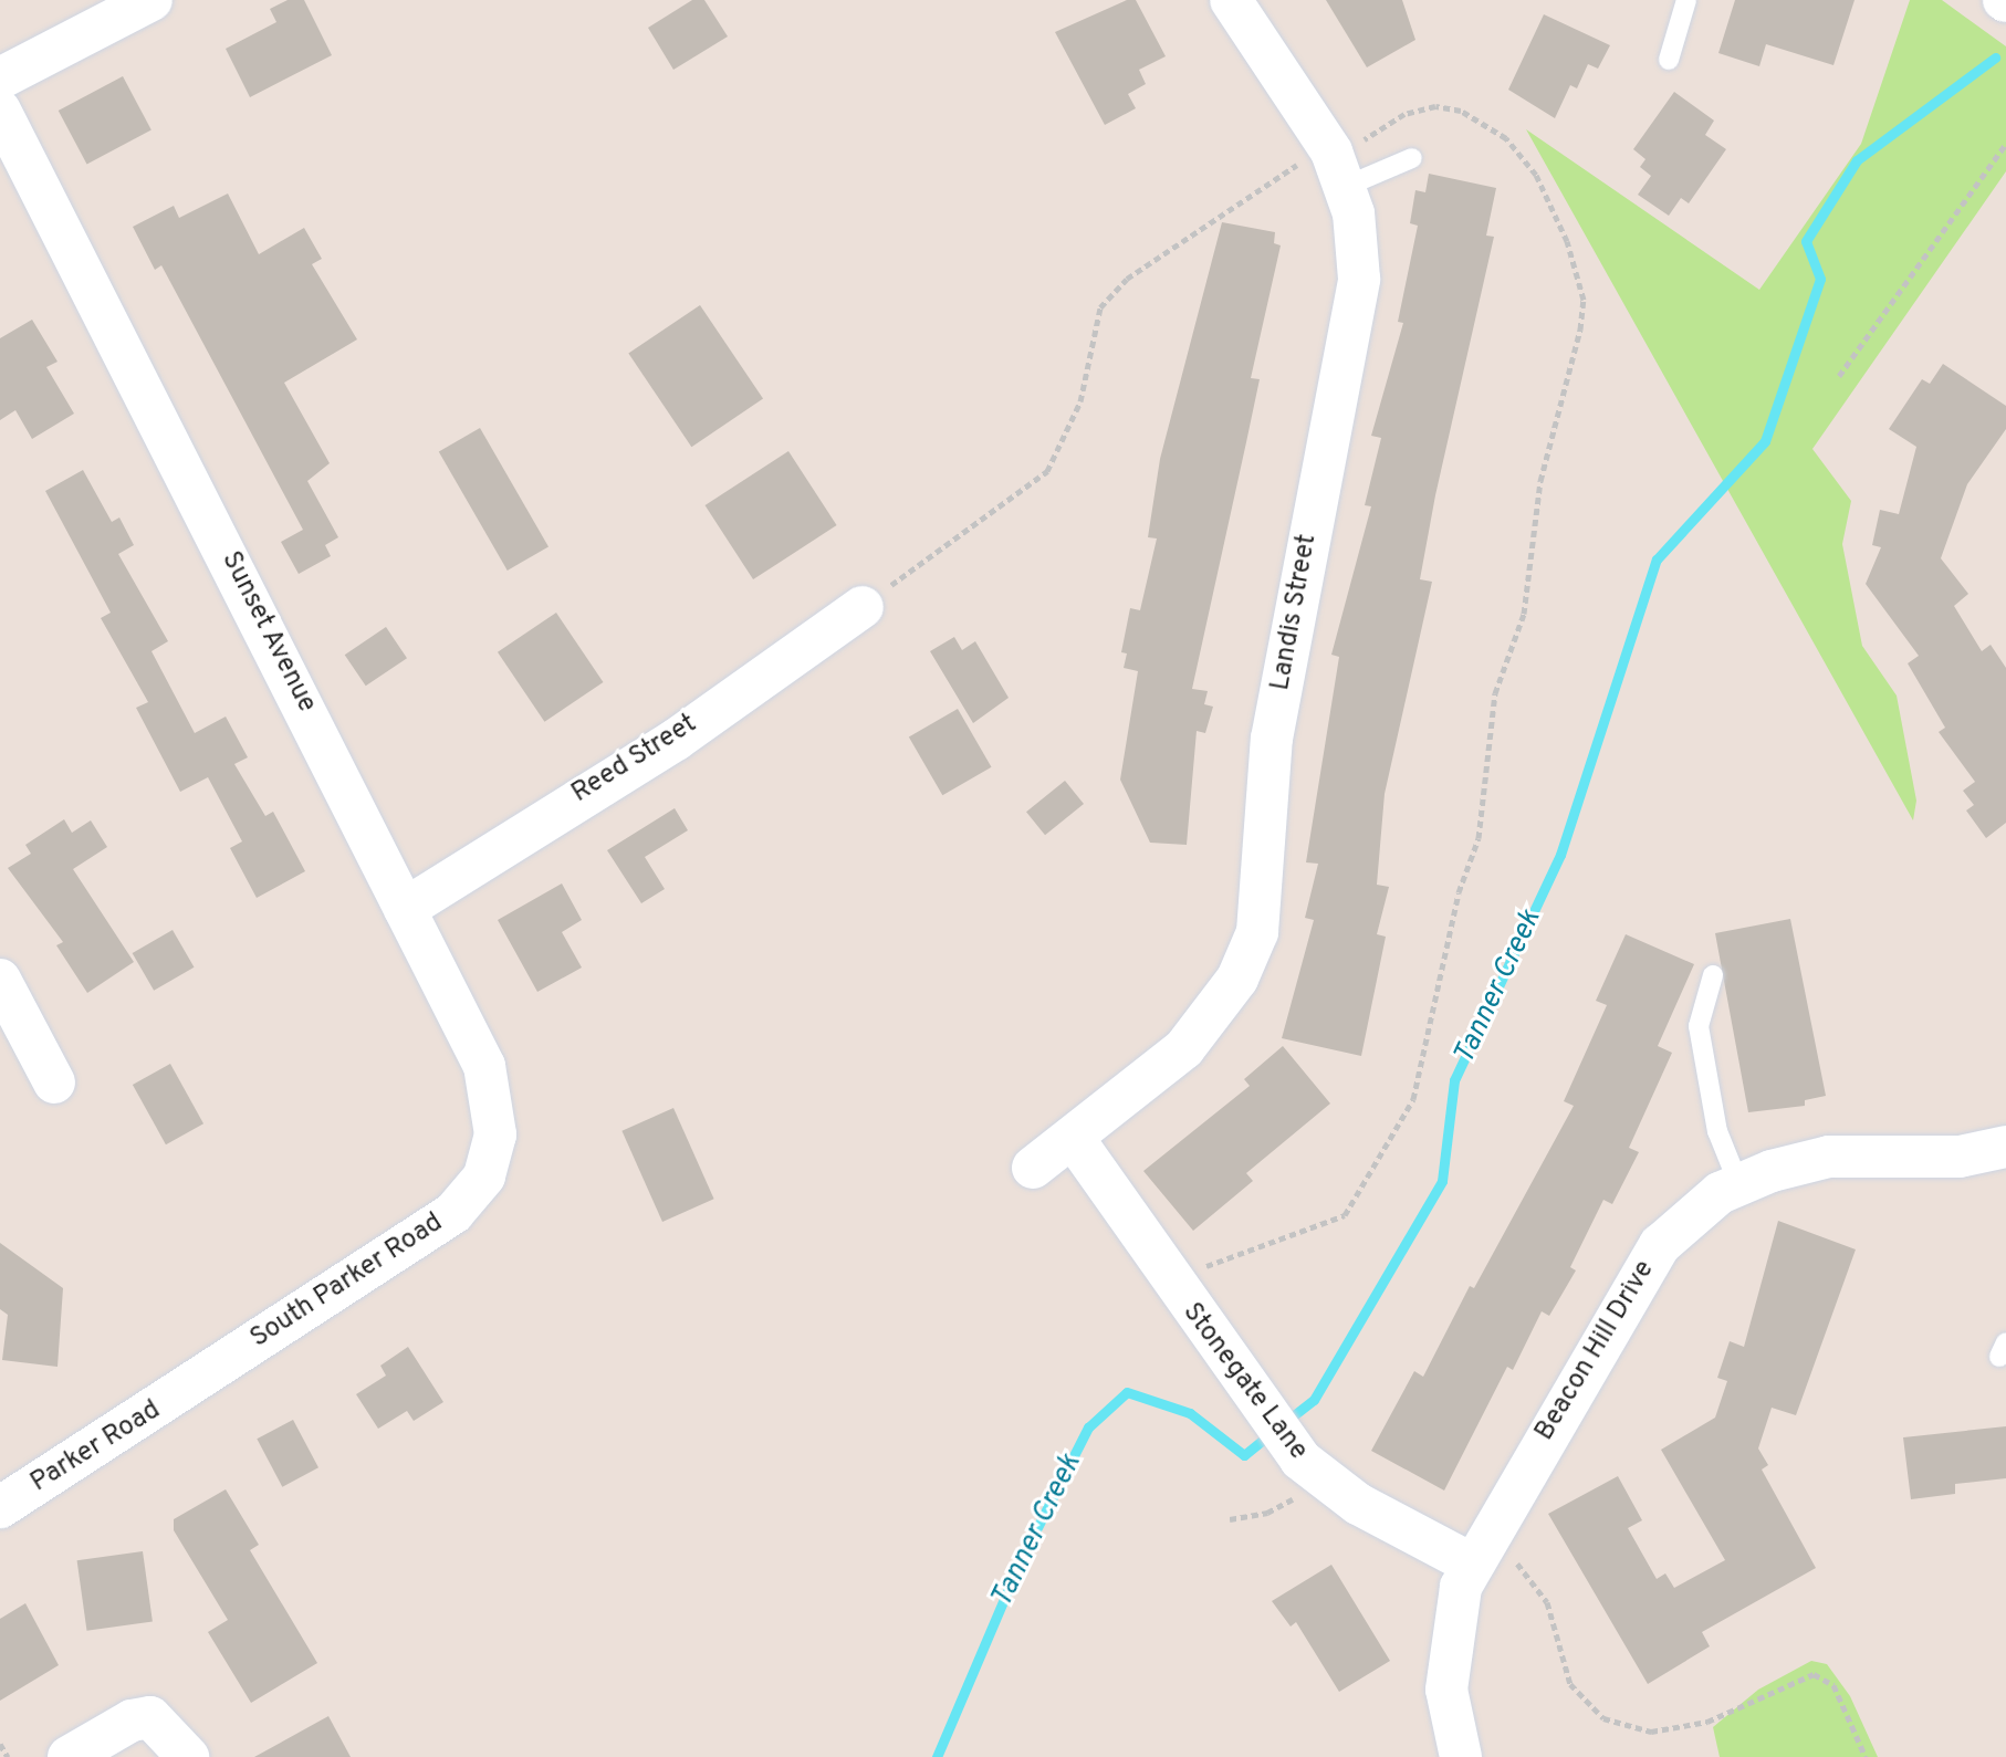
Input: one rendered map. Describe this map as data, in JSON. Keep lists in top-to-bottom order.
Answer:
{
  "streets": {
    "street": [
      "Landis Street",
      "Sunset Avenue",
      "Reed Street",
      "South Parker Road",
      "Beacon Hill Drive",
      "Stonegate Lane",
      "Parker Road"
    ]
  },
  "crossings": [
    ["Landis Street", "Stonegate Lane"],
    ["Sunset Avenue", "Reed Street"],
    ["Sunset Avenue", "South Parker Road"],
    ["South Parker Road", "Parker Road"],
    ["Beacon Hill Drive", "Stonegate Lane"]
  ],
  "water": ["Tanner Creek"]
}
